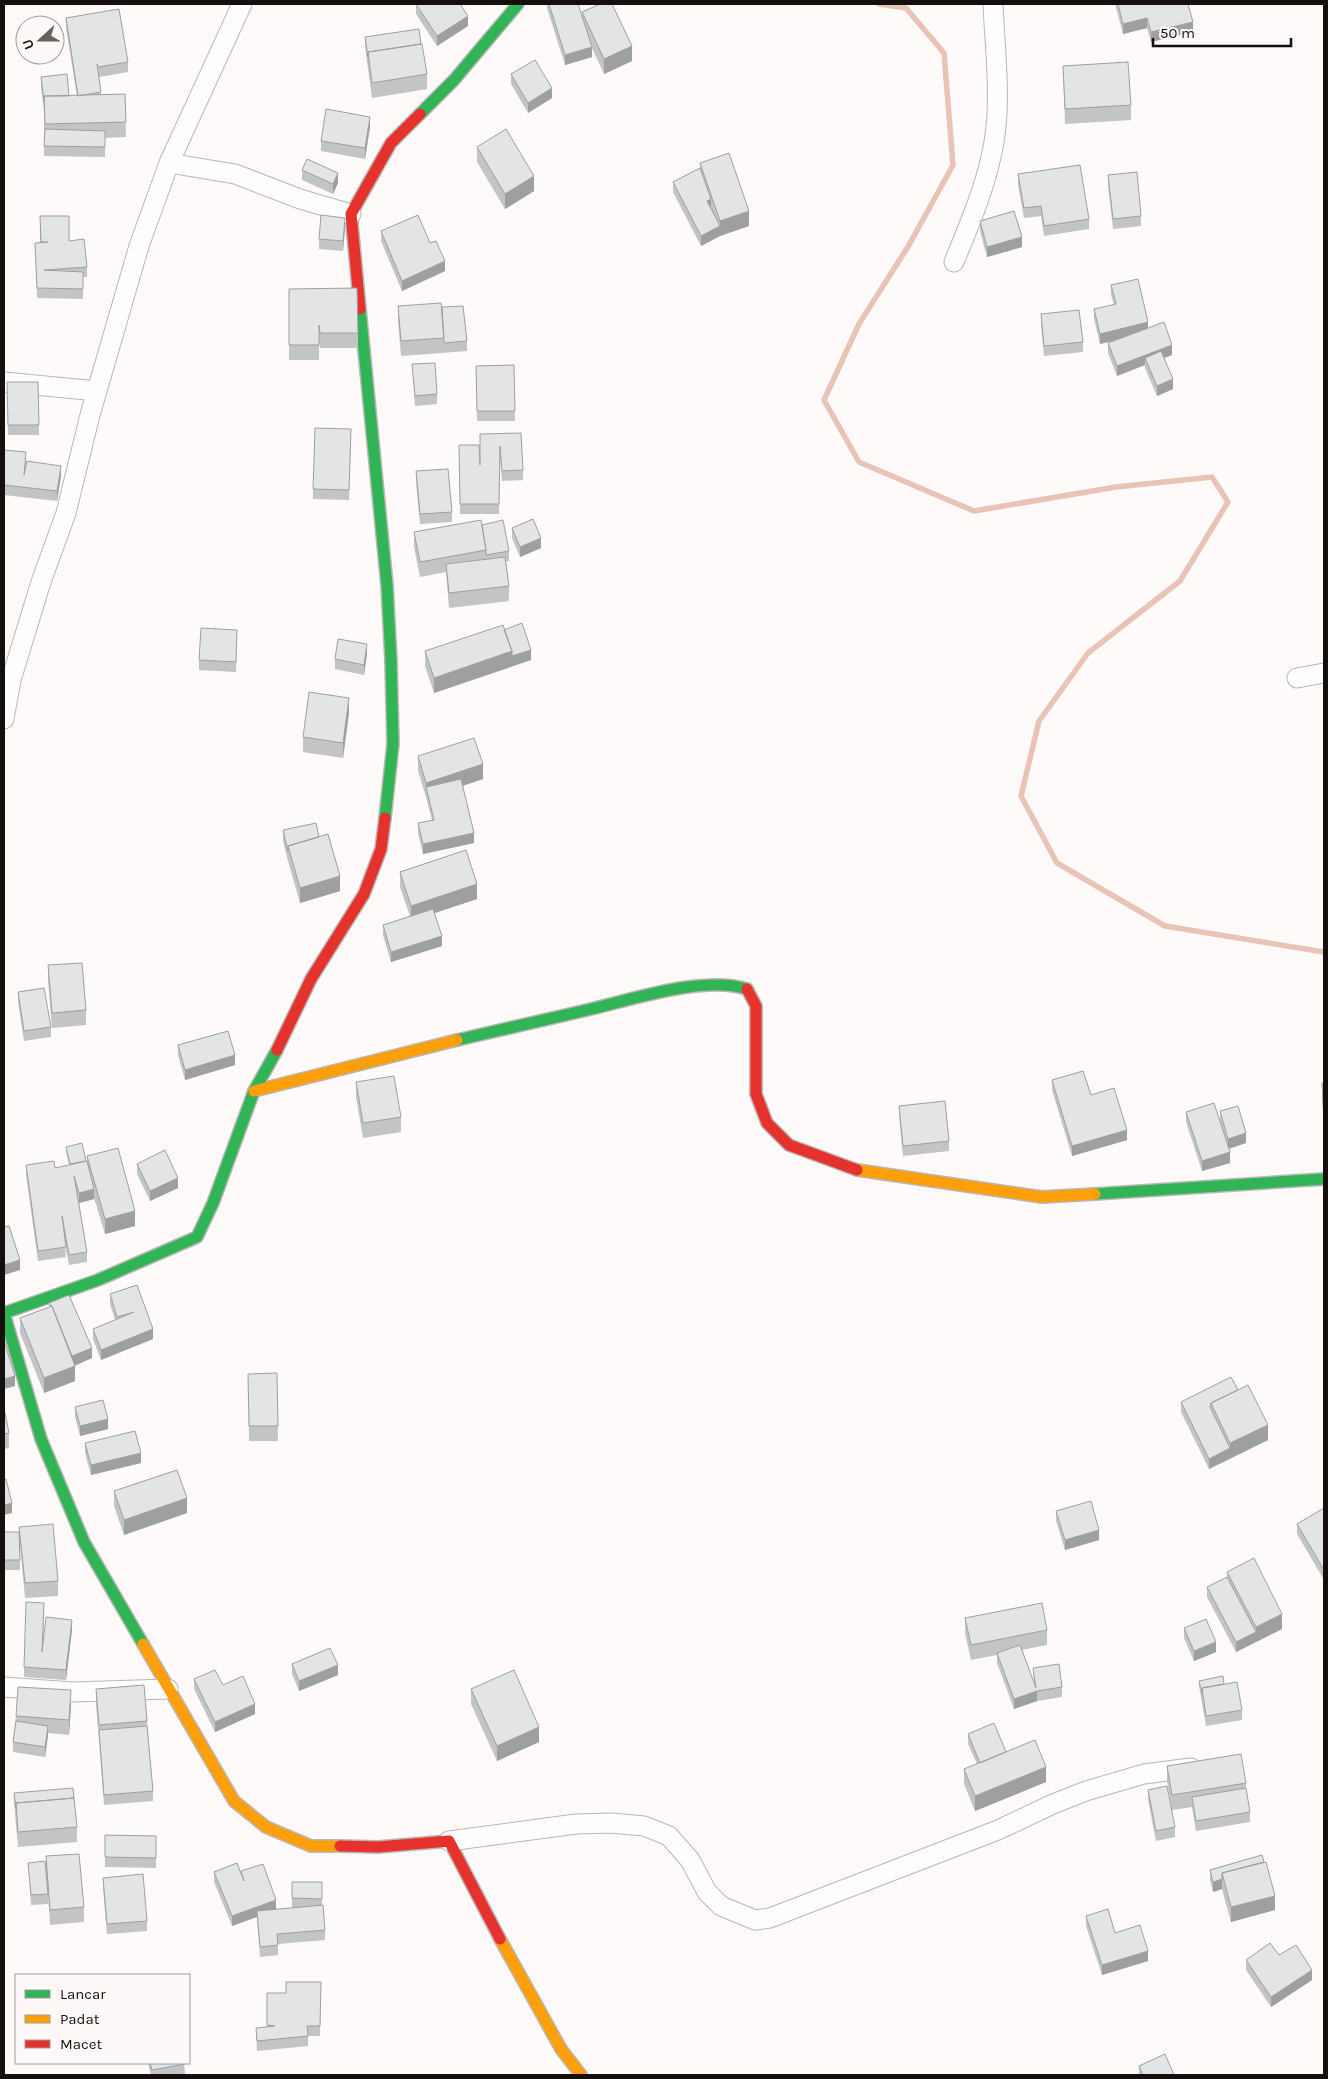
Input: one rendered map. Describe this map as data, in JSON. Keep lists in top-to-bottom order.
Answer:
{
  "legend": ["Lancar", "Padat", "Macet"],
  "scale_bar": "50 m",
  "north": "left"
}
